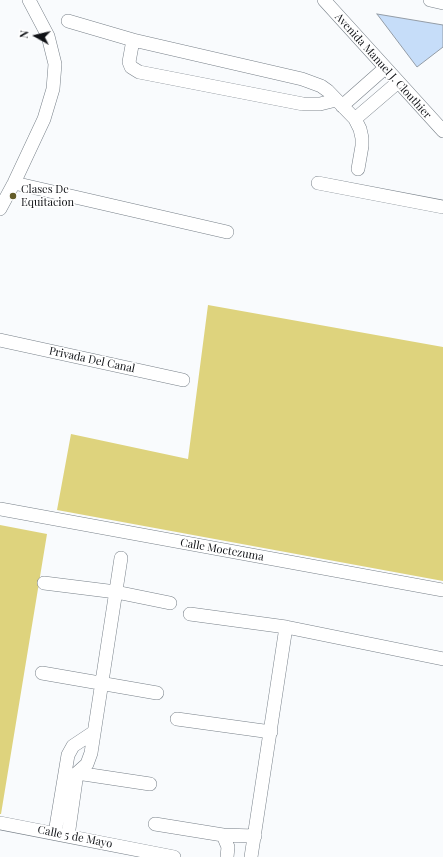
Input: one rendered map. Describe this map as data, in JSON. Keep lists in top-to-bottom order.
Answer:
{
  "streets": {
    "street": [
      "Avenida Manuel J. Clouthier",
      "Privada Del Canal",
      "Calle Moctezuma",
      "Calle 5 de Mayo"
    ]
  },
  "places": ["Clases De Equitacion"],
  "north": "left"
}
